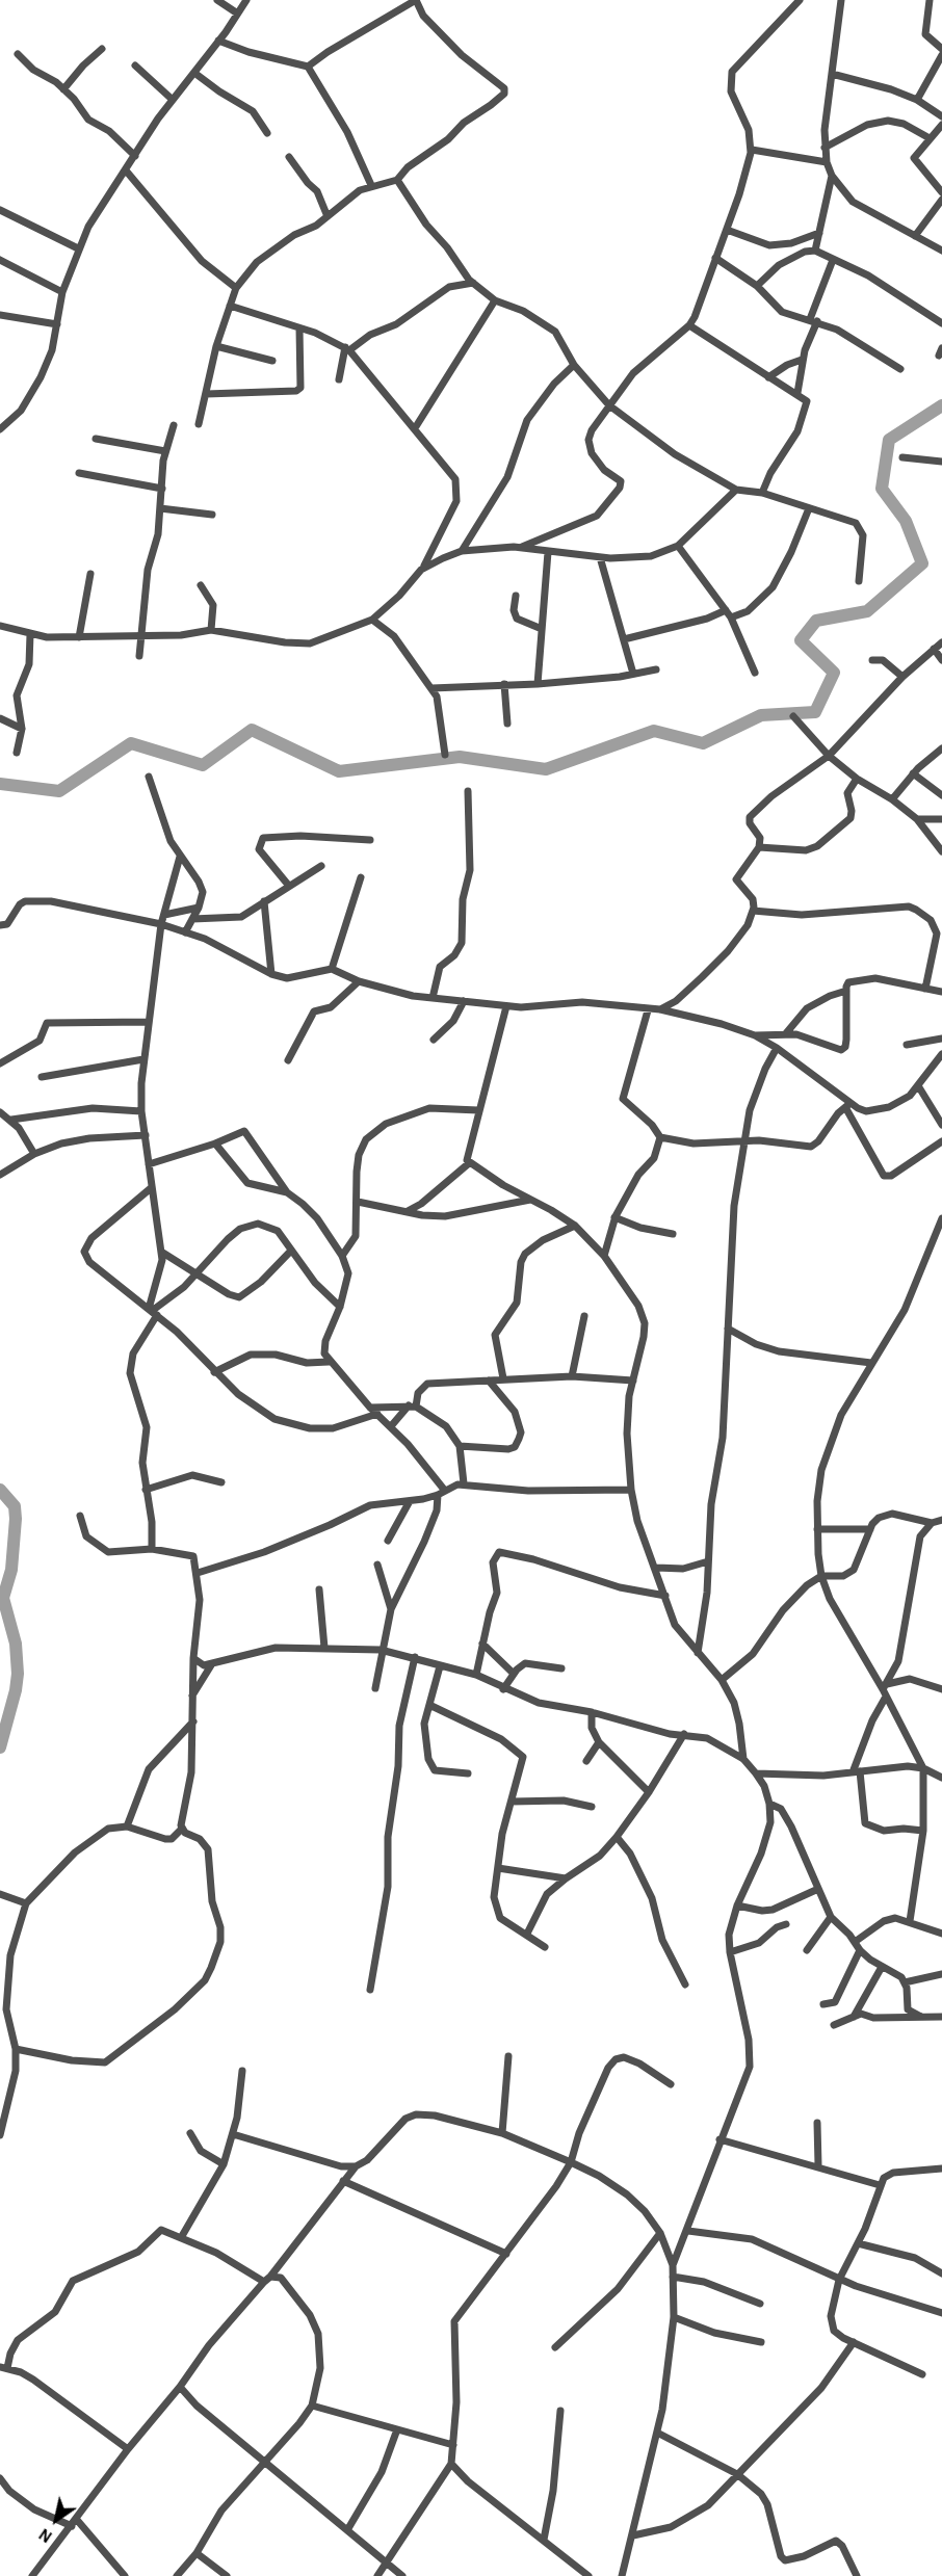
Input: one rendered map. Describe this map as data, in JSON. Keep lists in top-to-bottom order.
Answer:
{
  "north": "bottom left"
}
